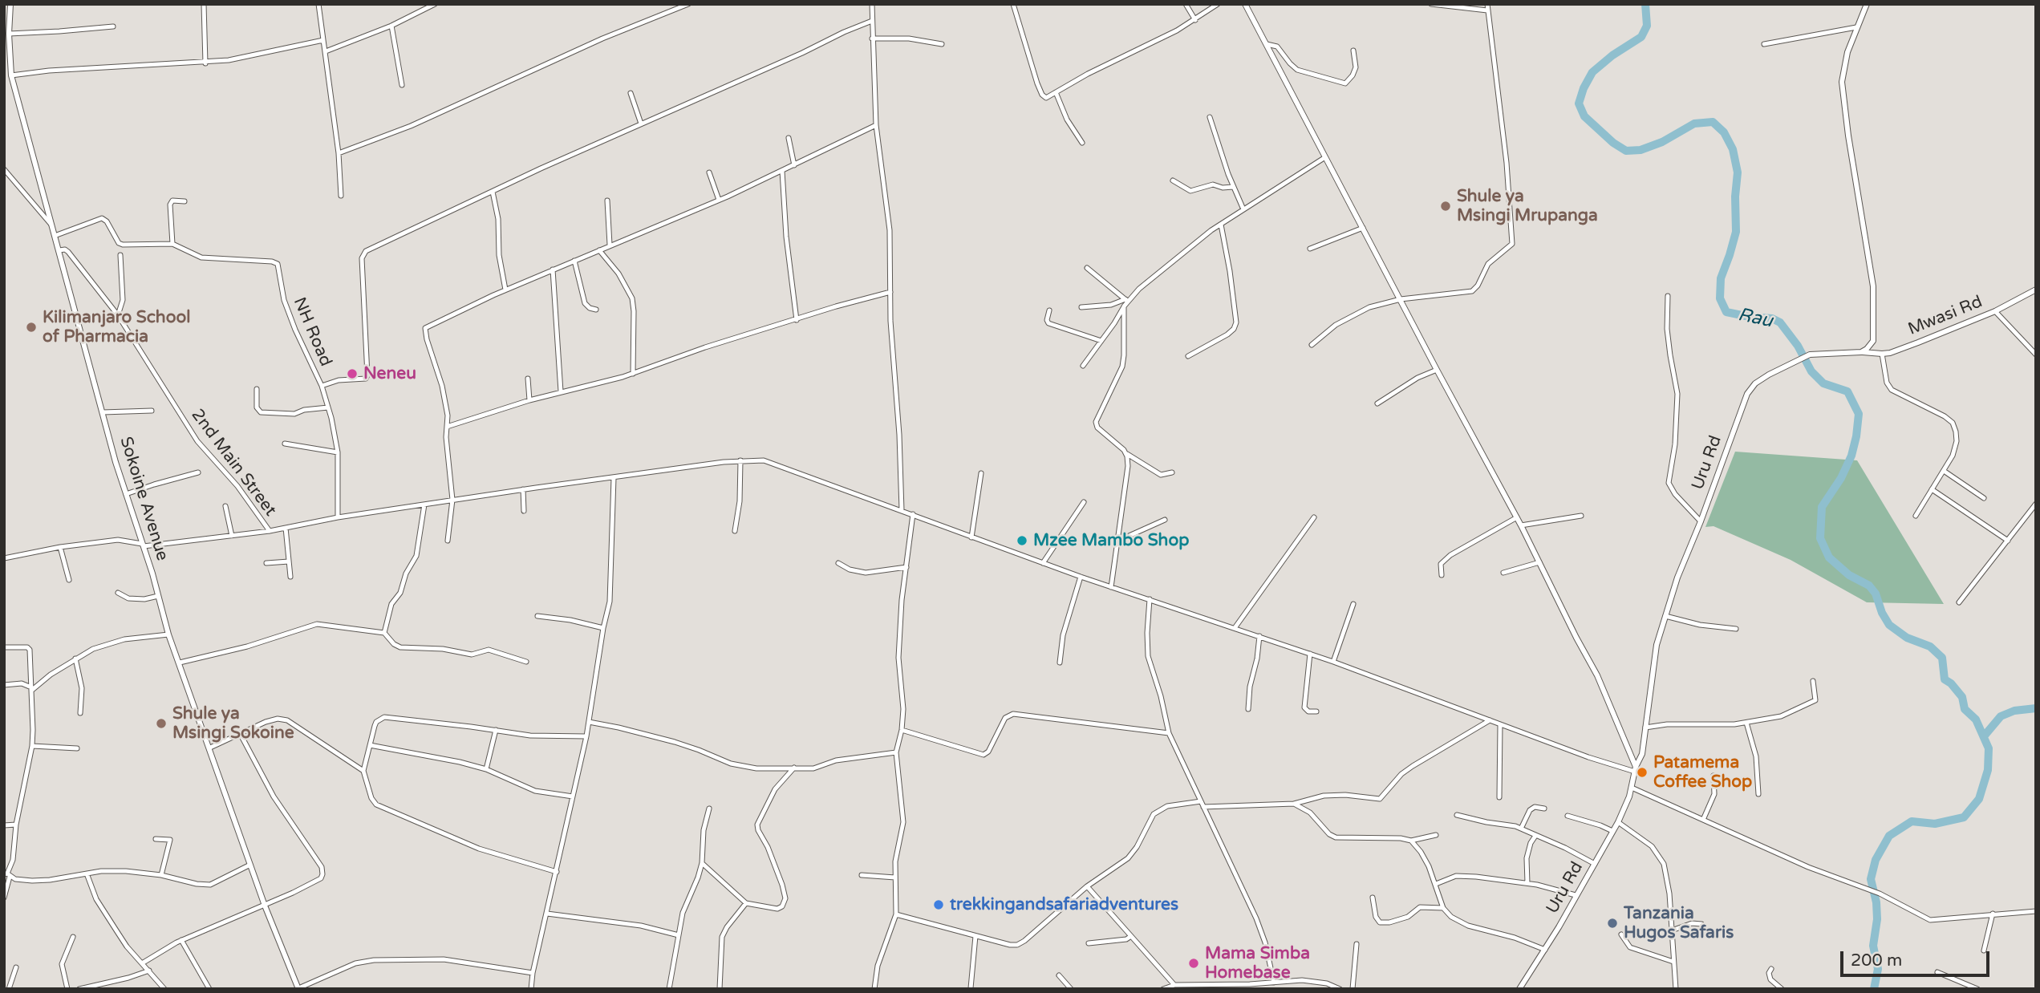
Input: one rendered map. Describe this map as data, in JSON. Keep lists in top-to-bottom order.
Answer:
{
  "streets": {
    "street": [
      "Mwasi Rd",
      "NH Road",
      "2nd Main Street",
      "Uru Rd",
      "Sokoine Avenue"
    ]
  },
  "crossings": [
    ["Mwasi Rd", "Uru Rd"],
    ["NH Road", "Sokoine Avenue"],
    ["2nd Main Street", "Sokoine Avenue"]
  ],
  "water": ["Rau"],
  "places": [
    "Shule ya Msingi Mrupanga",
    "Kilimanjaro School of Pharmacia",
    "Neneu",
    "Mzee Mambo Shop",
    "Shule ya Msingi Sokoine",
    "Patamema Coffee Shop",
    "trekkingandsafariadventures",
    "Tanzania Hugos Safaris",
    "Mama Simba Homebase"
  ],
  "scale_bar": "200 m"
}
